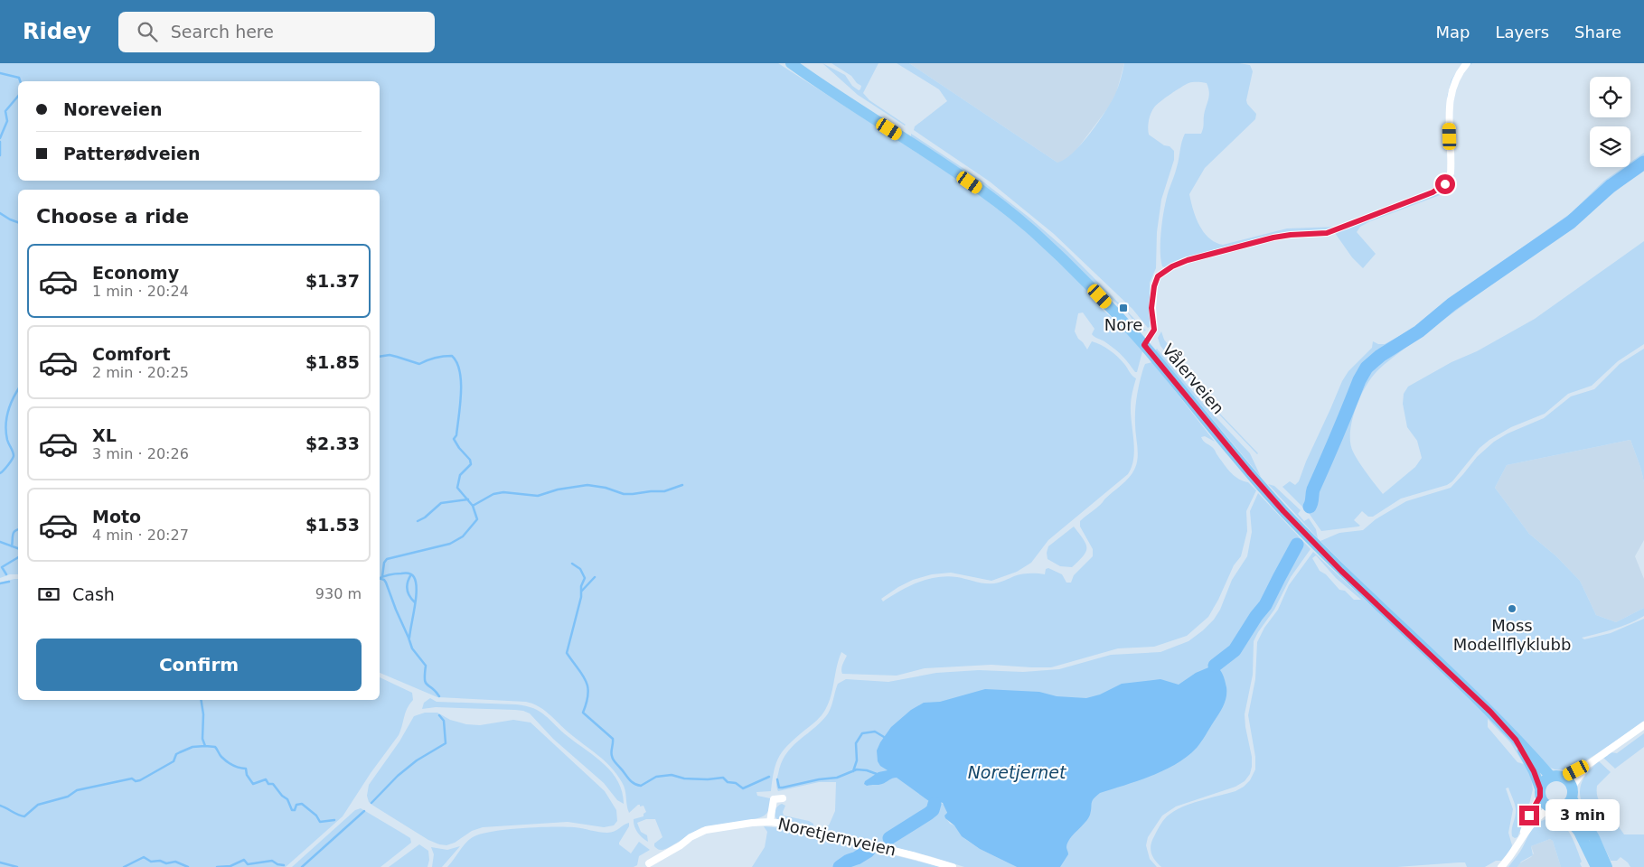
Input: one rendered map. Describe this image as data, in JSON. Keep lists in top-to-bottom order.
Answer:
{
  "streets": {
    "main road": ["Vålerveien"],
    "street": ["Noretjernveien"]
  },
  "water": ["Noretjernet"],
  "places": {
    "transit": ["Nore"],
    "other": ["Moss Modellflyklubb"]
  },
  "page": {
    "header": "Ridey",
    "search": "Search here",
    "nav": ["Map", "Layers", "Share"],
    "banner": ["Noreveien", "Patterødveien"],
    "heading": "Choose a ride",
    "list": [
      {
        "name": "Economy",
        "note": "1 min · 20:24",
        "value": "$1.37"
      },
      {
        "name": "Comfort",
        "note": "2 min · 20:25",
        "value": "$1.85"
      },
      {
        "name": "XL",
        "note": "3 min · 20:26",
        "value": "$2.33"
      },
      {
        "name": "Moto",
        "note": "4 min · 20:27",
        "value": "$1.53"
      }
    ],
    "pay": ["Cash", "930 m"],
    "buttons": "Confirm",
    "bubble": "3 min"
  }
}
